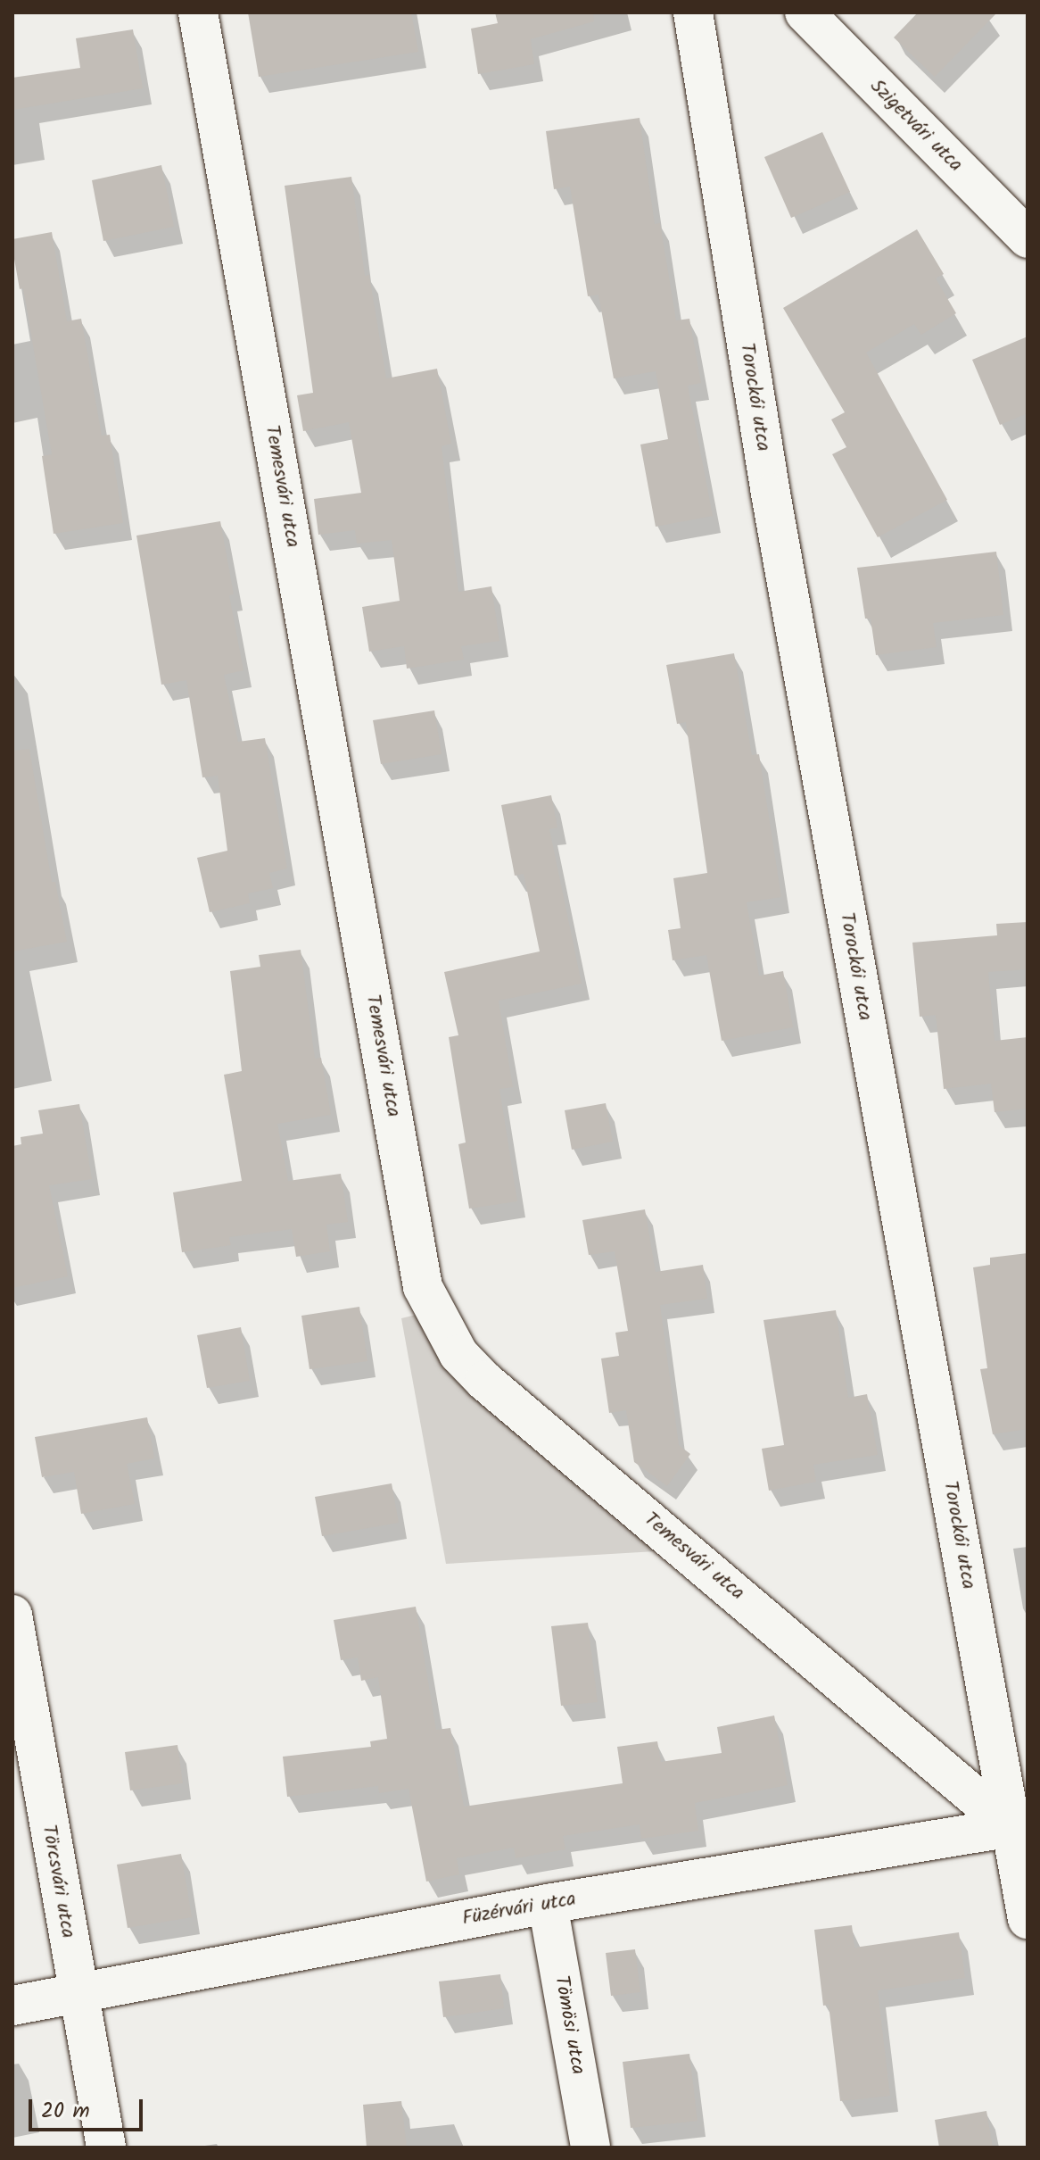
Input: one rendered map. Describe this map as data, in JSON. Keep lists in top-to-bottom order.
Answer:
{
  "streets": {
    "street": [
      "Szigetvári utca",
      "Torockói utca",
      "Temesvári utca",
      "Törcsvári utca",
      "Füzérvári utca",
      "Tömösi utca"
    ]
  },
  "crossings": [
    ["Torockói utca", "Temesvári utca"],
    ["Torockói utca", "Füzérvári utca"],
    ["Temesvári utca", "Füzérvári utca"],
    ["Törcsvári utca", "Füzérvári utca"],
    ["Füzérvári utca", "Tömösi utca"]
  ],
  "scale_bar": "20 m"
}
